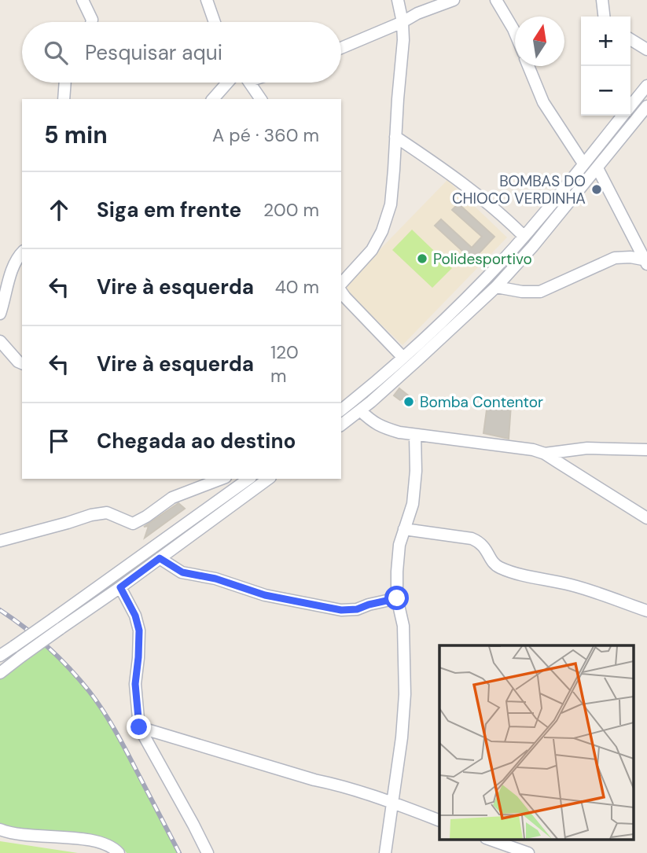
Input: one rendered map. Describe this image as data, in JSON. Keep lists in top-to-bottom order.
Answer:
{
  "places": ["BOMBAS DO CHIOCO VERDINHA", "Polidesportivo", "Bomba Contentor"],
  "north": "top",
  "page": {
    "map_buttons": ["+", "−"],
    "search": "Pesquisar aqui",
    "heading": ["5 min", "A pé · 360 m"],
    "list": [
      ["Siga em frente", "200 m"],
      ["Vire à esquerda", "40 m"],
      ["Vire à esquerda", "120 m"],
      "Chegada ao destino"
    ]
  }
}
